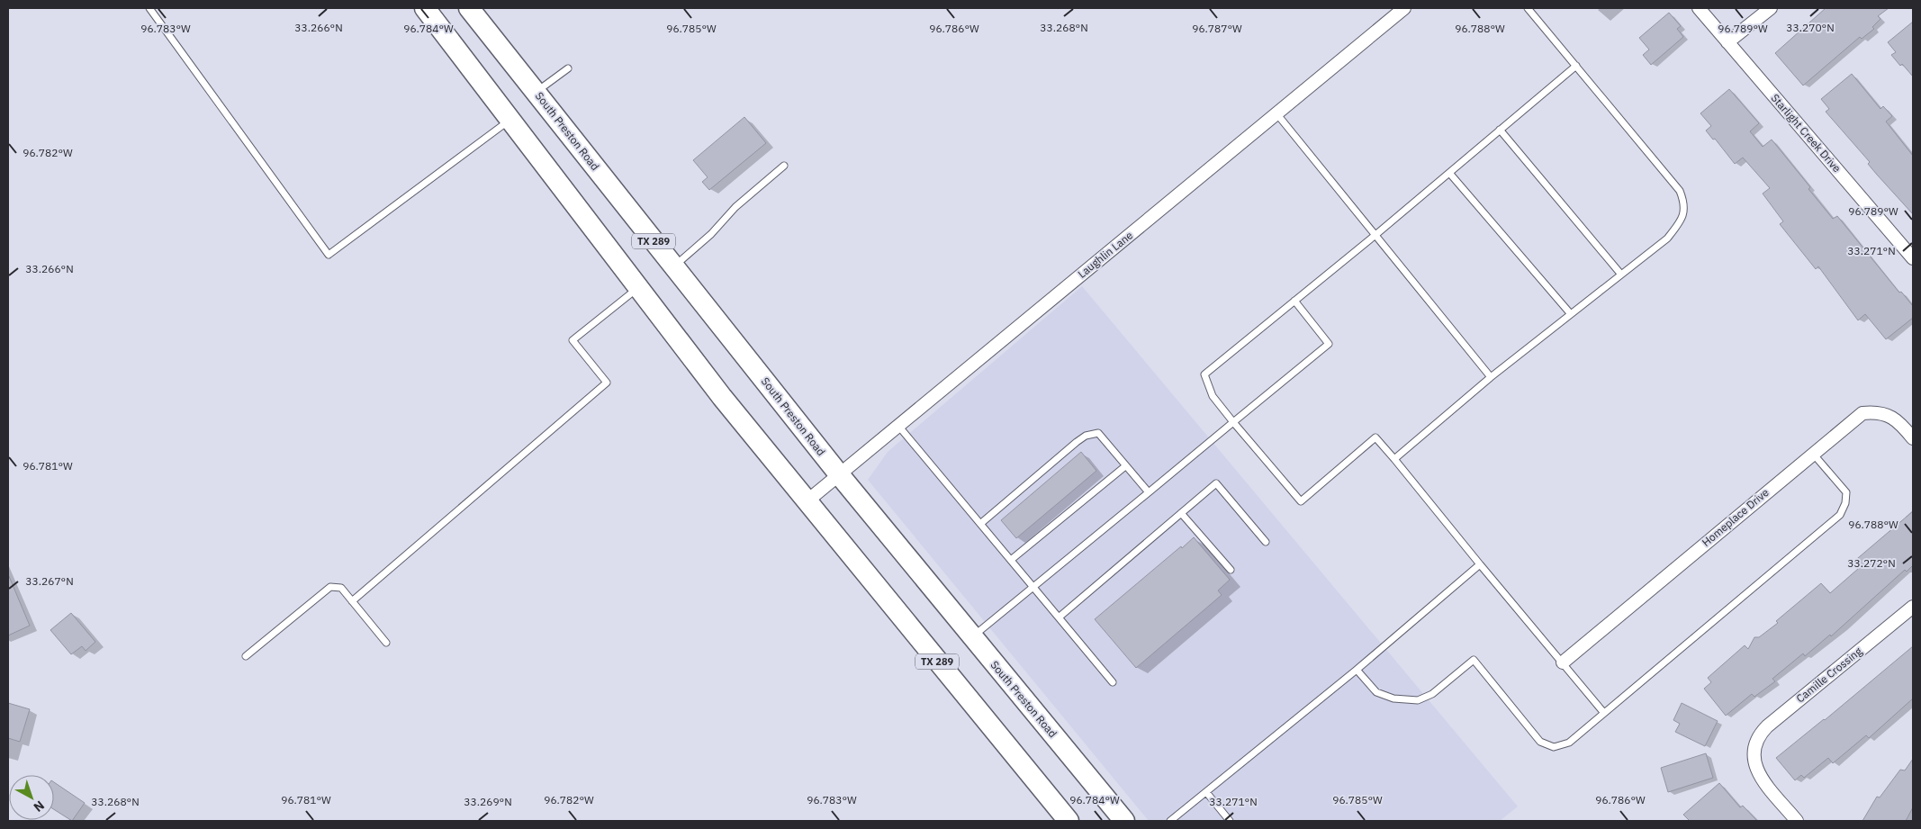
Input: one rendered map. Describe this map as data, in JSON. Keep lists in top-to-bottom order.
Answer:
{
  "streets": {
    "main road": ["South Preston Road", "TX 289"],
    "street": [
      "Starlight Creek Drive",
      "Laughlin Lane",
      "Homeplace Drive",
      "Camille Crossing"
    ]
  },
  "crossings": [
    ["South Preston Road", "Laughlin Lane"],
    ["TX 289", "Laughlin Lane"]
  ],
  "north": "bottom right",
  "coordinates": [
    "33.266°N",
    "33.268°N",
    "33.270°N",
    "96.783°W",
    "96.784°W",
    "96.785°W",
    "96.786°W",
    "96.787°W",
    "96.788°W",
    "96.789°W",
    "96.782°W",
    "33.271°N",
    "96.781°W",
    "33.272°N",
    "33.267°N",
    "33.269°N"
  ]
}
